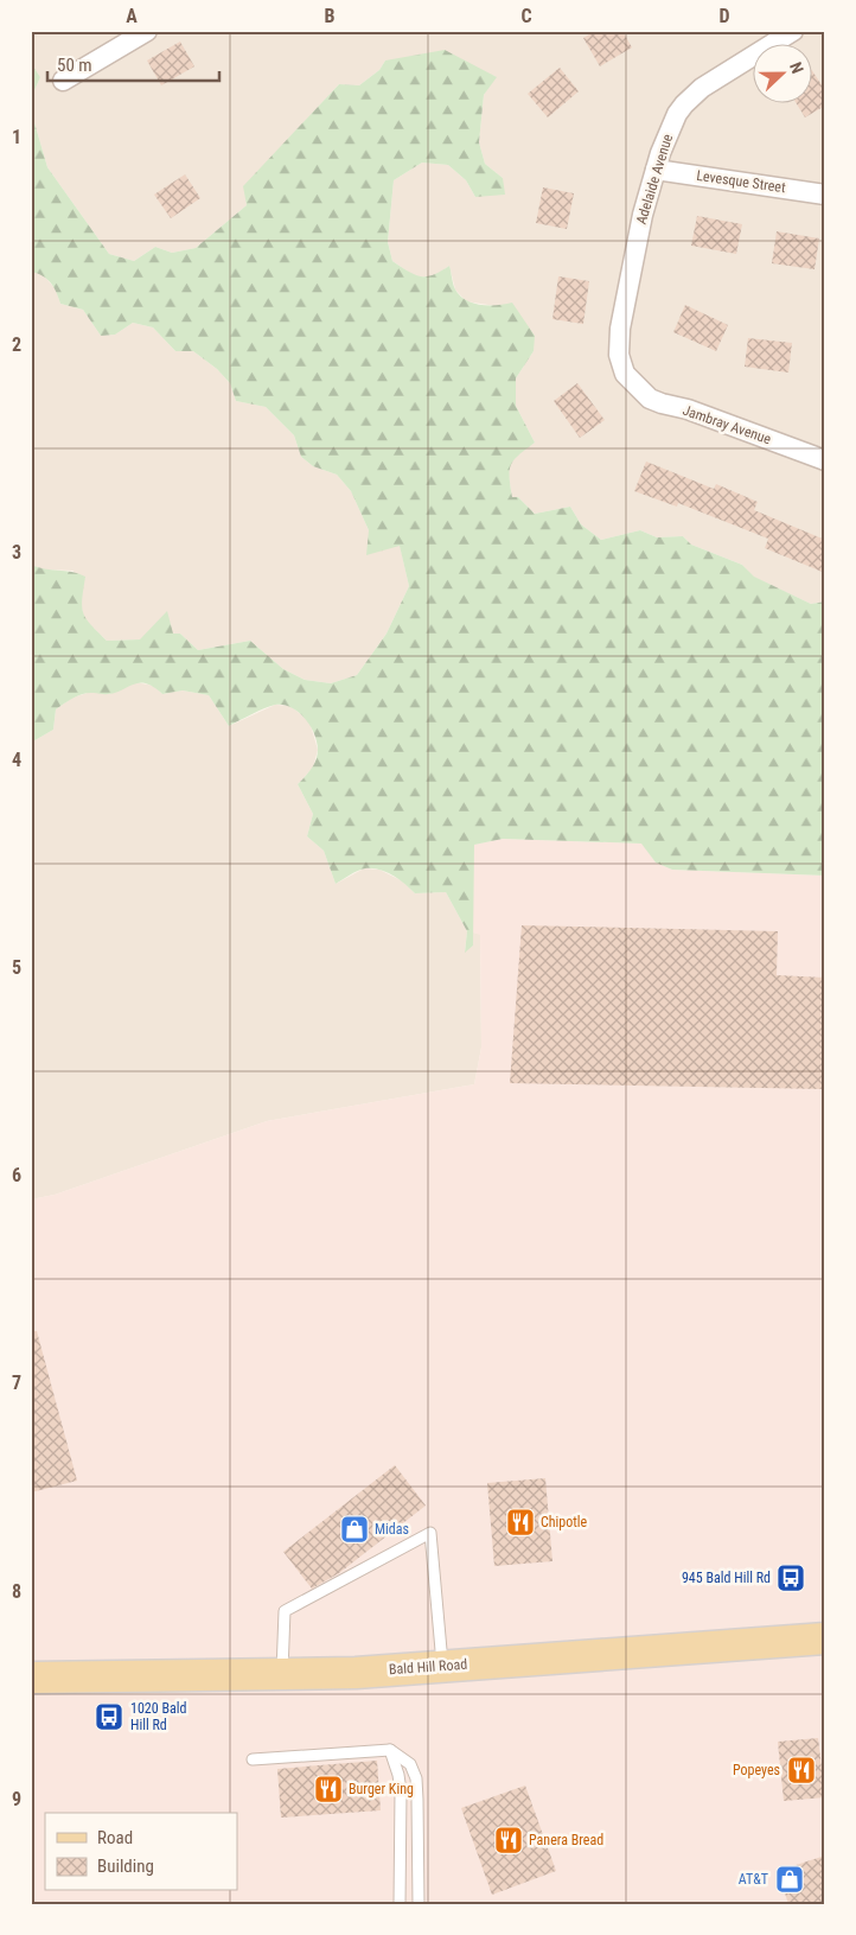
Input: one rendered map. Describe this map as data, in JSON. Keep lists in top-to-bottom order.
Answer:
{
  "streets": {
    "main road": ["Bald Hill Road"],
    "street": ["Adelaide Avenue", "Levesque Street", "Jambray Avenue"]
  },
  "crossings": [
    ["Adelaide Avenue", "Levesque Street"],
    ["Adelaide Avenue", "Jambray Avenue"]
  ],
  "places": {
    "restaurant": [
      "Chipotle",
      "Popeyes",
      "Burger King",
      "Panera Bread"
    ],
    "shop": ["Midas", "AT&T"],
    "bus stop": ["945 Bald Hill Rd", "1020 Bald Hill Rd"]
  },
  "legend": ["Road", "Building"],
  "scale_bar": "50 m",
  "north": "right",
  "grid": {
    "columns": [
      "A",
      "B",
      "C",
      "D"
    ],
    "rows": [
      "1",
      "2",
      "3",
      "4",
      "5",
      "6",
      "7",
      "8",
      "9"
    ]
  }
}
